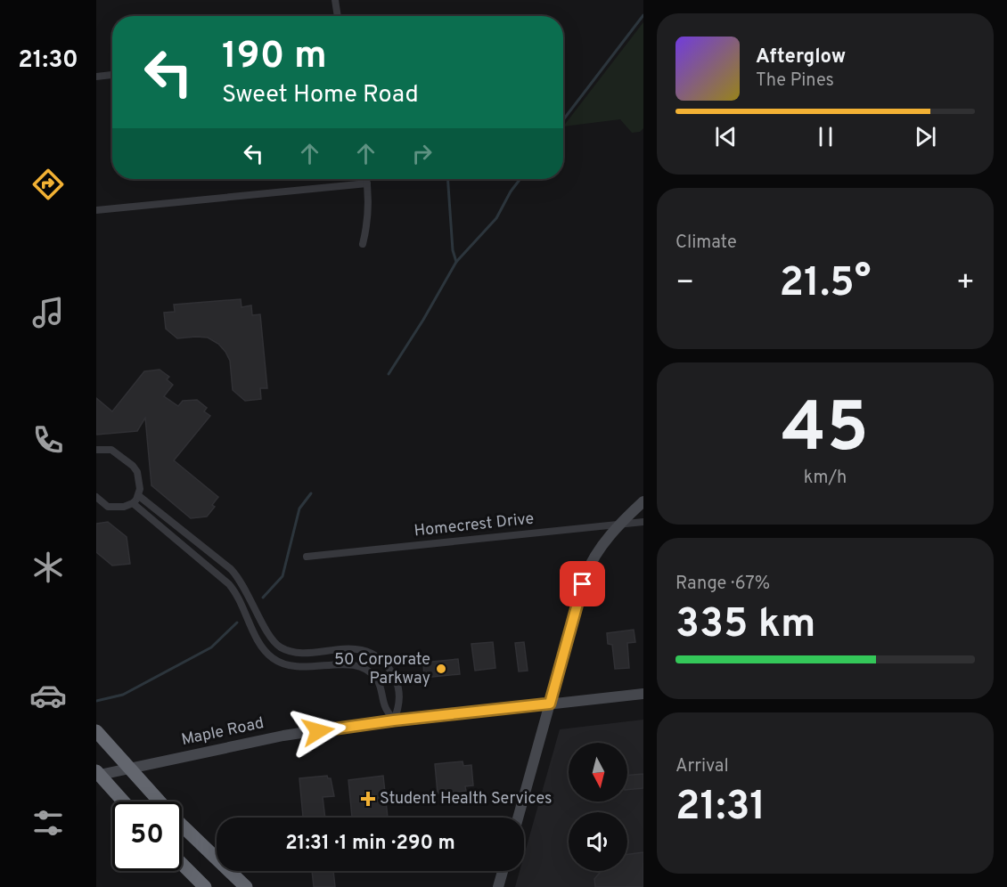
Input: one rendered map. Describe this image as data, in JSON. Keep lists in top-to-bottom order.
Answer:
{
  "streets": {
    "main road": ["Maple Road"],
    "street": ["Homecrest Drive"]
  },
  "places": {
    "other": ["50 Corporate Parkway"],
    "health": ["Student Health Services"]
  },
  "north": "bottom",
  "page": {
    "tabs": "21:30",
    "turn": ["190 m", "Sweet Home Road"],
    "song": ["Afterglow", "The Pines"],
    "tile": [
      "Climate",
      ["45", "km/h"],
      ["Range · 67%", "335 km"],
      ["Arrival", "21:31"]
    ],
    "heat": ["−", "21.5°", "+"],
    "limit": "50",
    "trip": "21:31 · 1 min · 290 m"
  }
}
